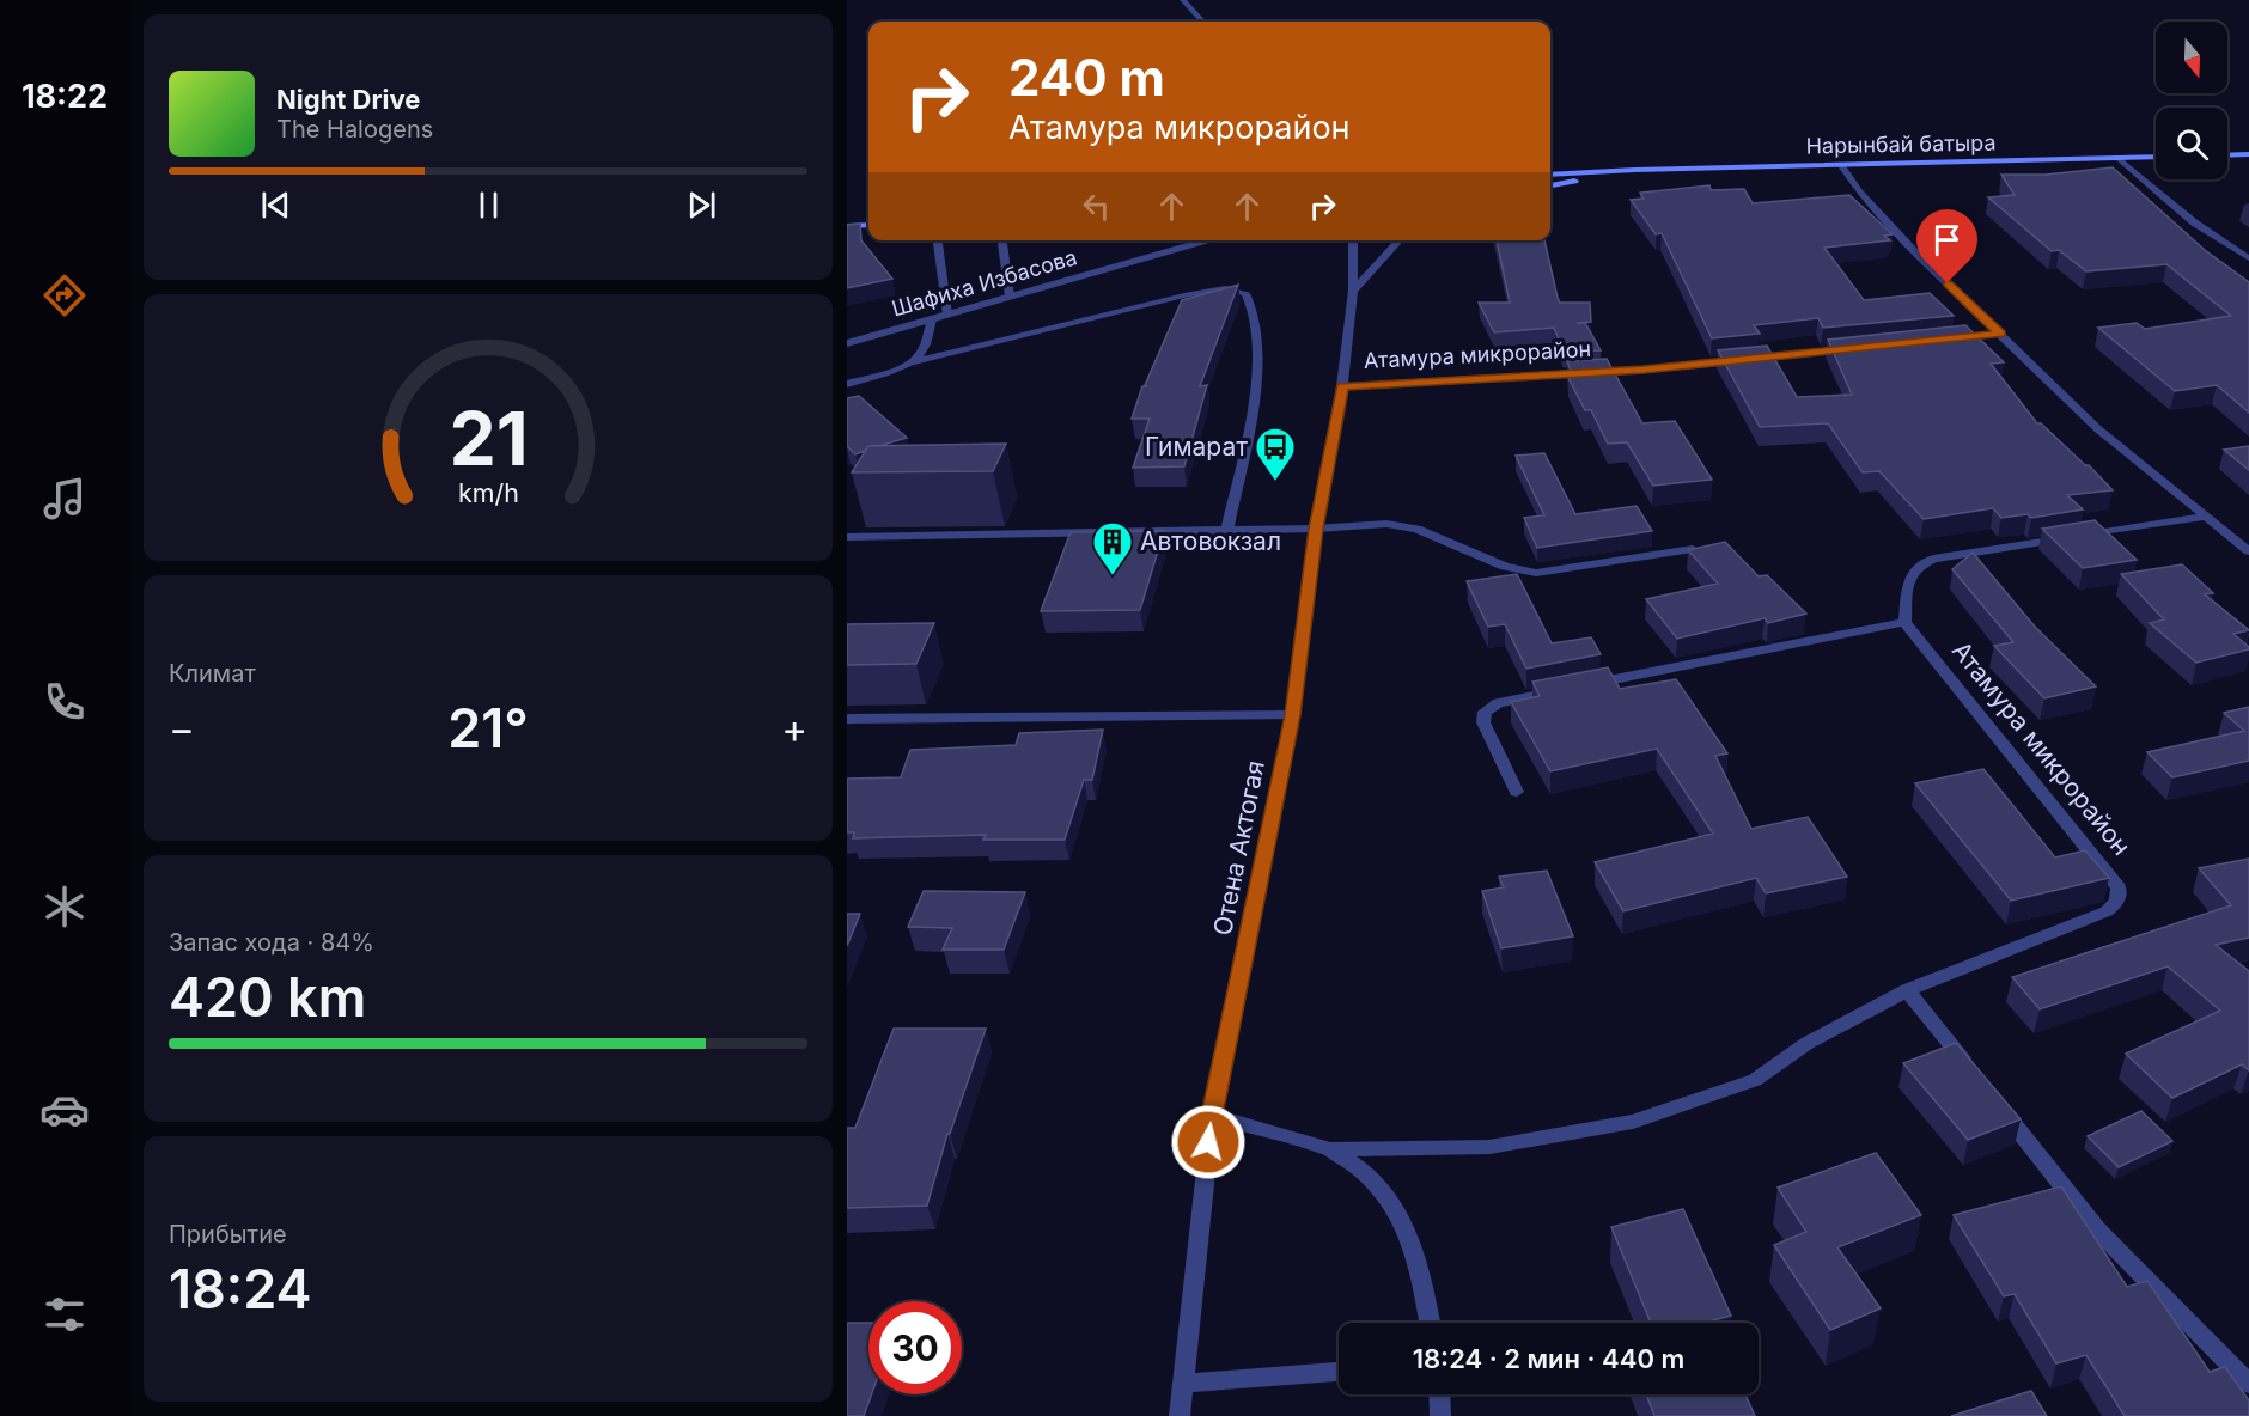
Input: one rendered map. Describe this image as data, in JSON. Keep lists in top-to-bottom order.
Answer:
{
  "streets": {
    "street": [
      "Нарынбай батыра",
      "Шафиха Избасова",
      "Атамура микрорайон",
      "Отена Актогая"
    ]
  },
  "crossings": [
    ["Атамура микрорайон", "Отена Актогая"]
  ],
  "places": {
    "bus stop": ["Гимарат"],
    "building": ["Автовокзал"]
  },
  "north": "bottom",
  "page": {
    "tabs": "18:22",
    "turn": ["240 m", "Атамура микрорайон"],
    "song": ["Night Drive", "The Halogens"],
    "tile": [
      "Климат",
      ["Запас хода · 84%", "420 km"],
      ["Прибытие", "18:24"]
    ],
    "heat": ["−", "21°", "+"],
    "limit": "30",
    "trip": "18:24 · 2 мин · 440 m",
    "gauge": ["21", "km/h"]
  }
}
